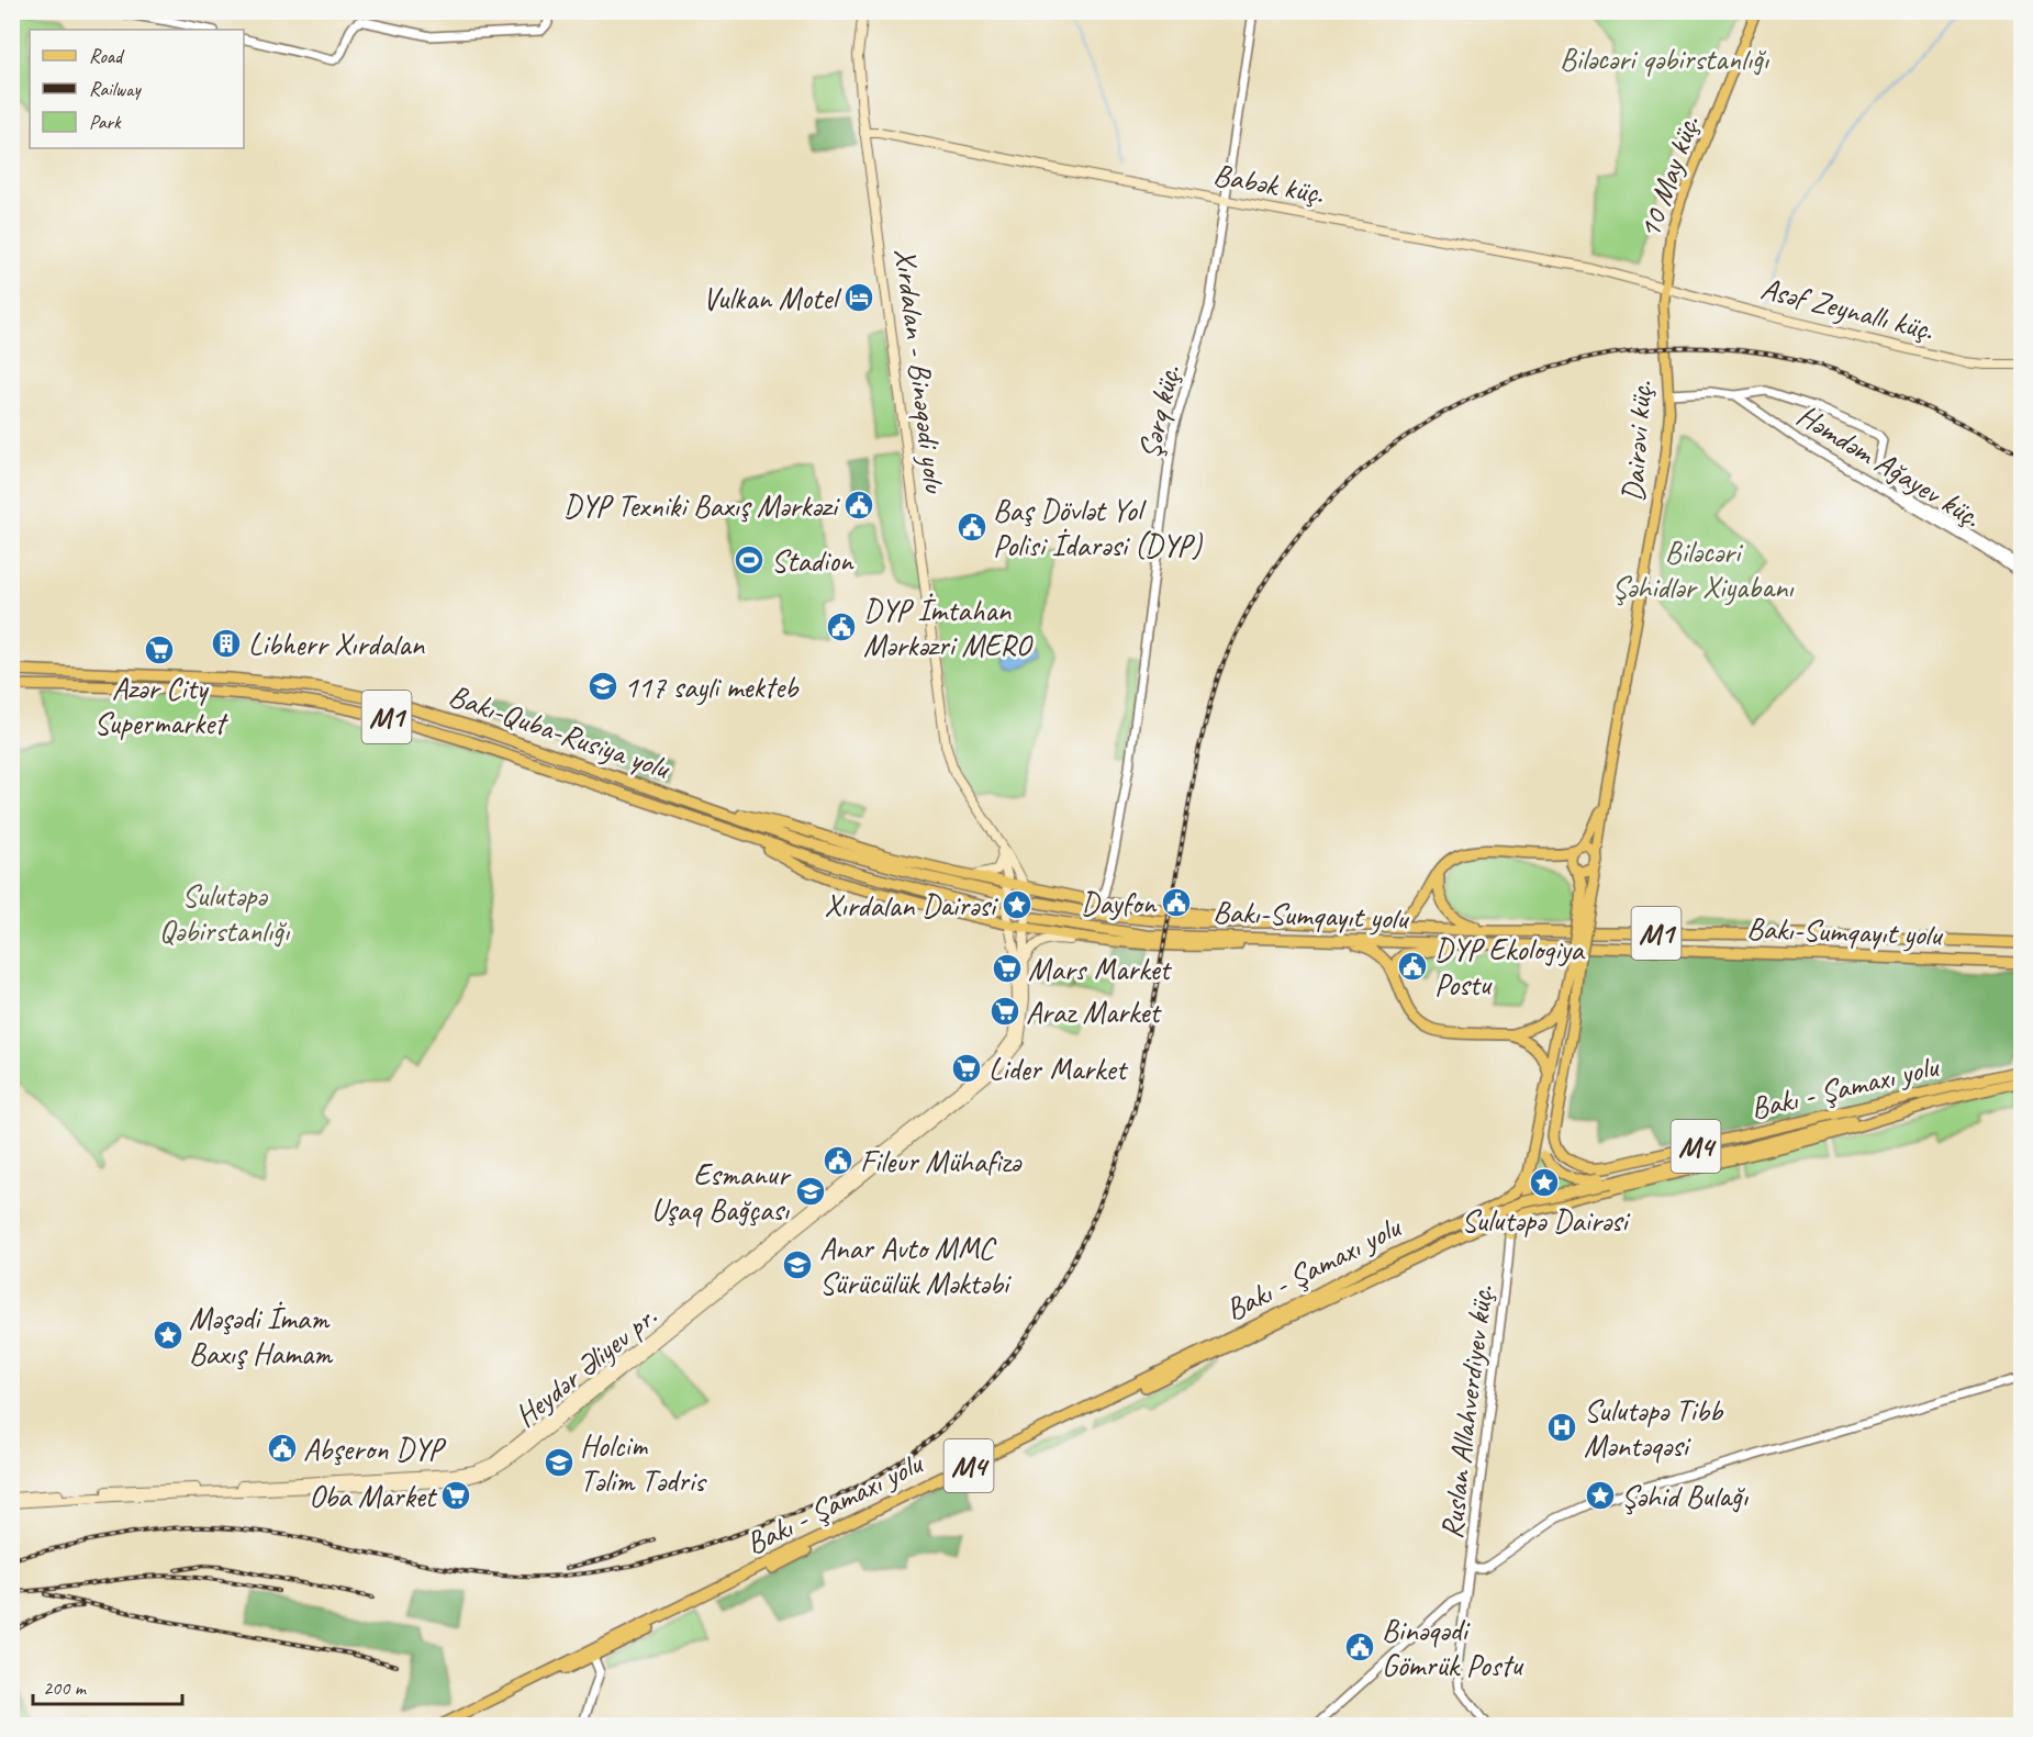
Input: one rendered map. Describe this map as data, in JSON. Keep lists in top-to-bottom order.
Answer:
{
  "streets": {
    "highway": [
      "M1",
      "Bakı-Quba-Rusiya yolu",
      "Bakı-Sumqayıt yolu",
      "Bakı - Şamaxı yolu",
      "M4"
    ],
    "main road": [
      "10 May küç.",
      "Babək küç.",
      "Asəf Zeynallı küç.",
      "Xırdalan - Binəqədi yolu",
      "Dairəvi küç.",
      "Heydər Əliyev pr."
    ],
    "street": ["Şərq küç.", "Həmdəm Ağayev küç.", "Ruslan Allahverdiyev küç."]
  },
  "crossings": [
    ["10 May küç.", "Babək küç."],
    ["10 May küç.", "Asəf Zeynallı küç."],
    ["10 May küç.", "Dairəvi küç."],
    ["Babək küç.", "Asəf Zeynallı küç."],
    ["Babək küç.", "Xırdalan - Binəqədi yolu"],
    ["Babək küç.", "Şərq küç."],
    ["Babək küç.", "Dairəvi küç."],
    ["Asəf Zeynallı küç.", "Dairəvi küç."]
  ],
  "parks": ["Biləcəri qəbirstanlığı", "Biləcəri Şəhidlər Xiyabanı", "Sulutəpə Qəbirstanlığı"],
  "places": {
    "hotel": ["Vulkan Motel"],
    "public building": [
      "DYP Texniki Baxış Mərkəzi",
      "Baş Dövlət Yol Polisi İdarəsi (DYP)",
      "DYP İmtahan Mərkəzri MERO",
      "Dayfon",
      "DYP Ekologiya Postu",
      "Fileur Mühafizə",
      "Abşeron DYP",
      "Binəqədi Gömrük Postu"
    ],
    "sports": ["Stadion"],
    "building": ["Libherr Xırdalan"],
    "supermarket": [
      "Azər City Supermarket",
      "Mars Market",
      "Araz Market",
      "Lider Market",
      "Oba Market"
    ],
    "school or university": [
      "117 sayli mekteb",
      "Esmanur Uşaq Bağçası",
      "Anar Avto MMC Sürücülük Məktəbi",
      "Holcim Təlim Tədris"
    ],
    "place": [
      "Xırdalan Dairəsi",
      "Sulutəpə Dairəsi",
      "Məşədi İmam Baxış Hamam",
      "Şəhid Bulağı"
    ],
    "hospital": ["Sulutəpə Tibb Məntəqəsi"]
  },
  "legend": ["Road", "Railway", "Park"],
  "scale_bar": "200 m"
}
